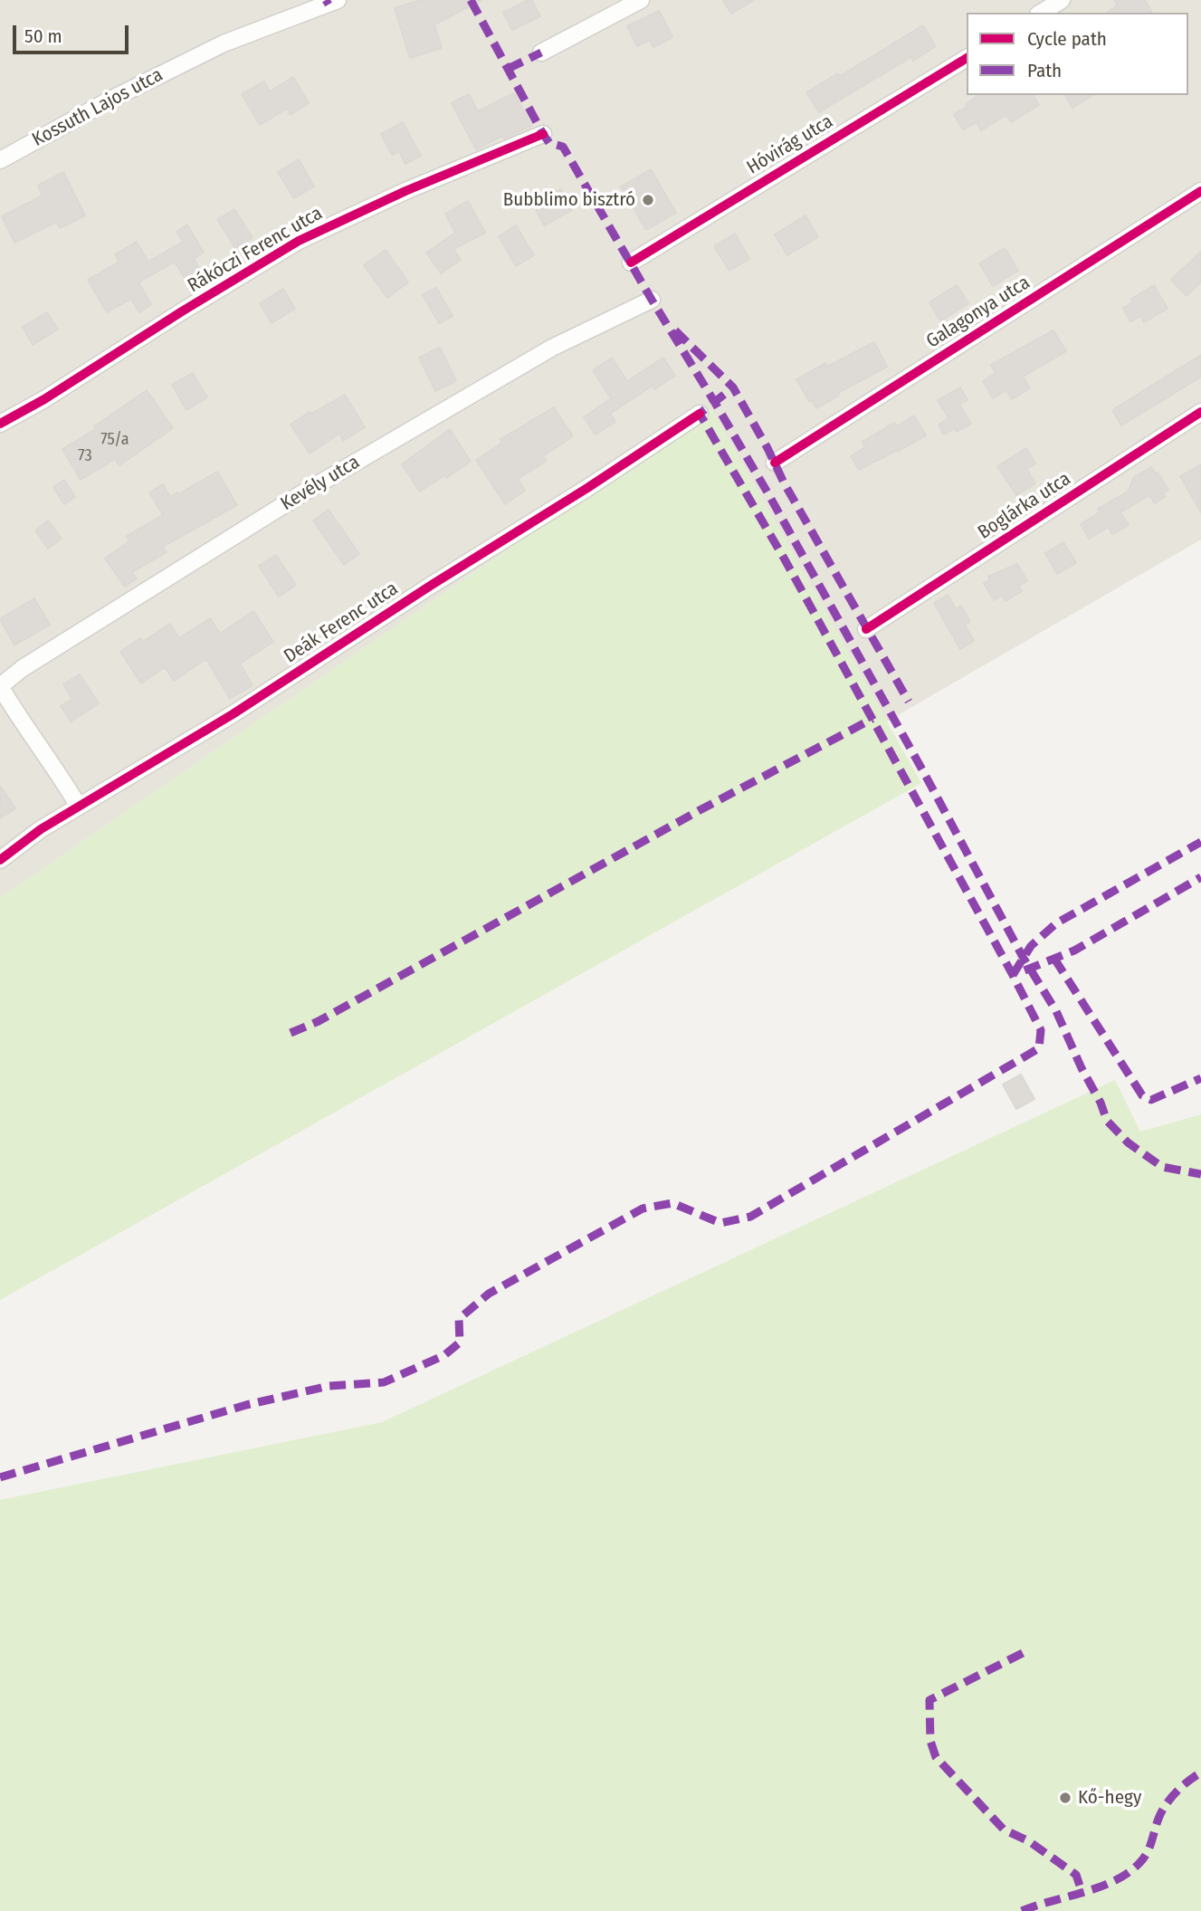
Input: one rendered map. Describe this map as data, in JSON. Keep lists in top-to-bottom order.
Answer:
{
  "streets": {
    "street": [
      "Kossuth Lajos utca",
      "Hóvirág utca",
      "Rákóczi Ferenc utca",
      "Galagonya utca",
      "Kevély utca",
      "Boglárka utca",
      "Deák Ferenc utca"
    ]
  },
  "places": ["Bubblimo bisztró", "Kő-hegy"],
  "house_numbers": ["75/a", "73"],
  "legend": ["Cycle path", "Path"],
  "scale_bar": "50 m"
}
